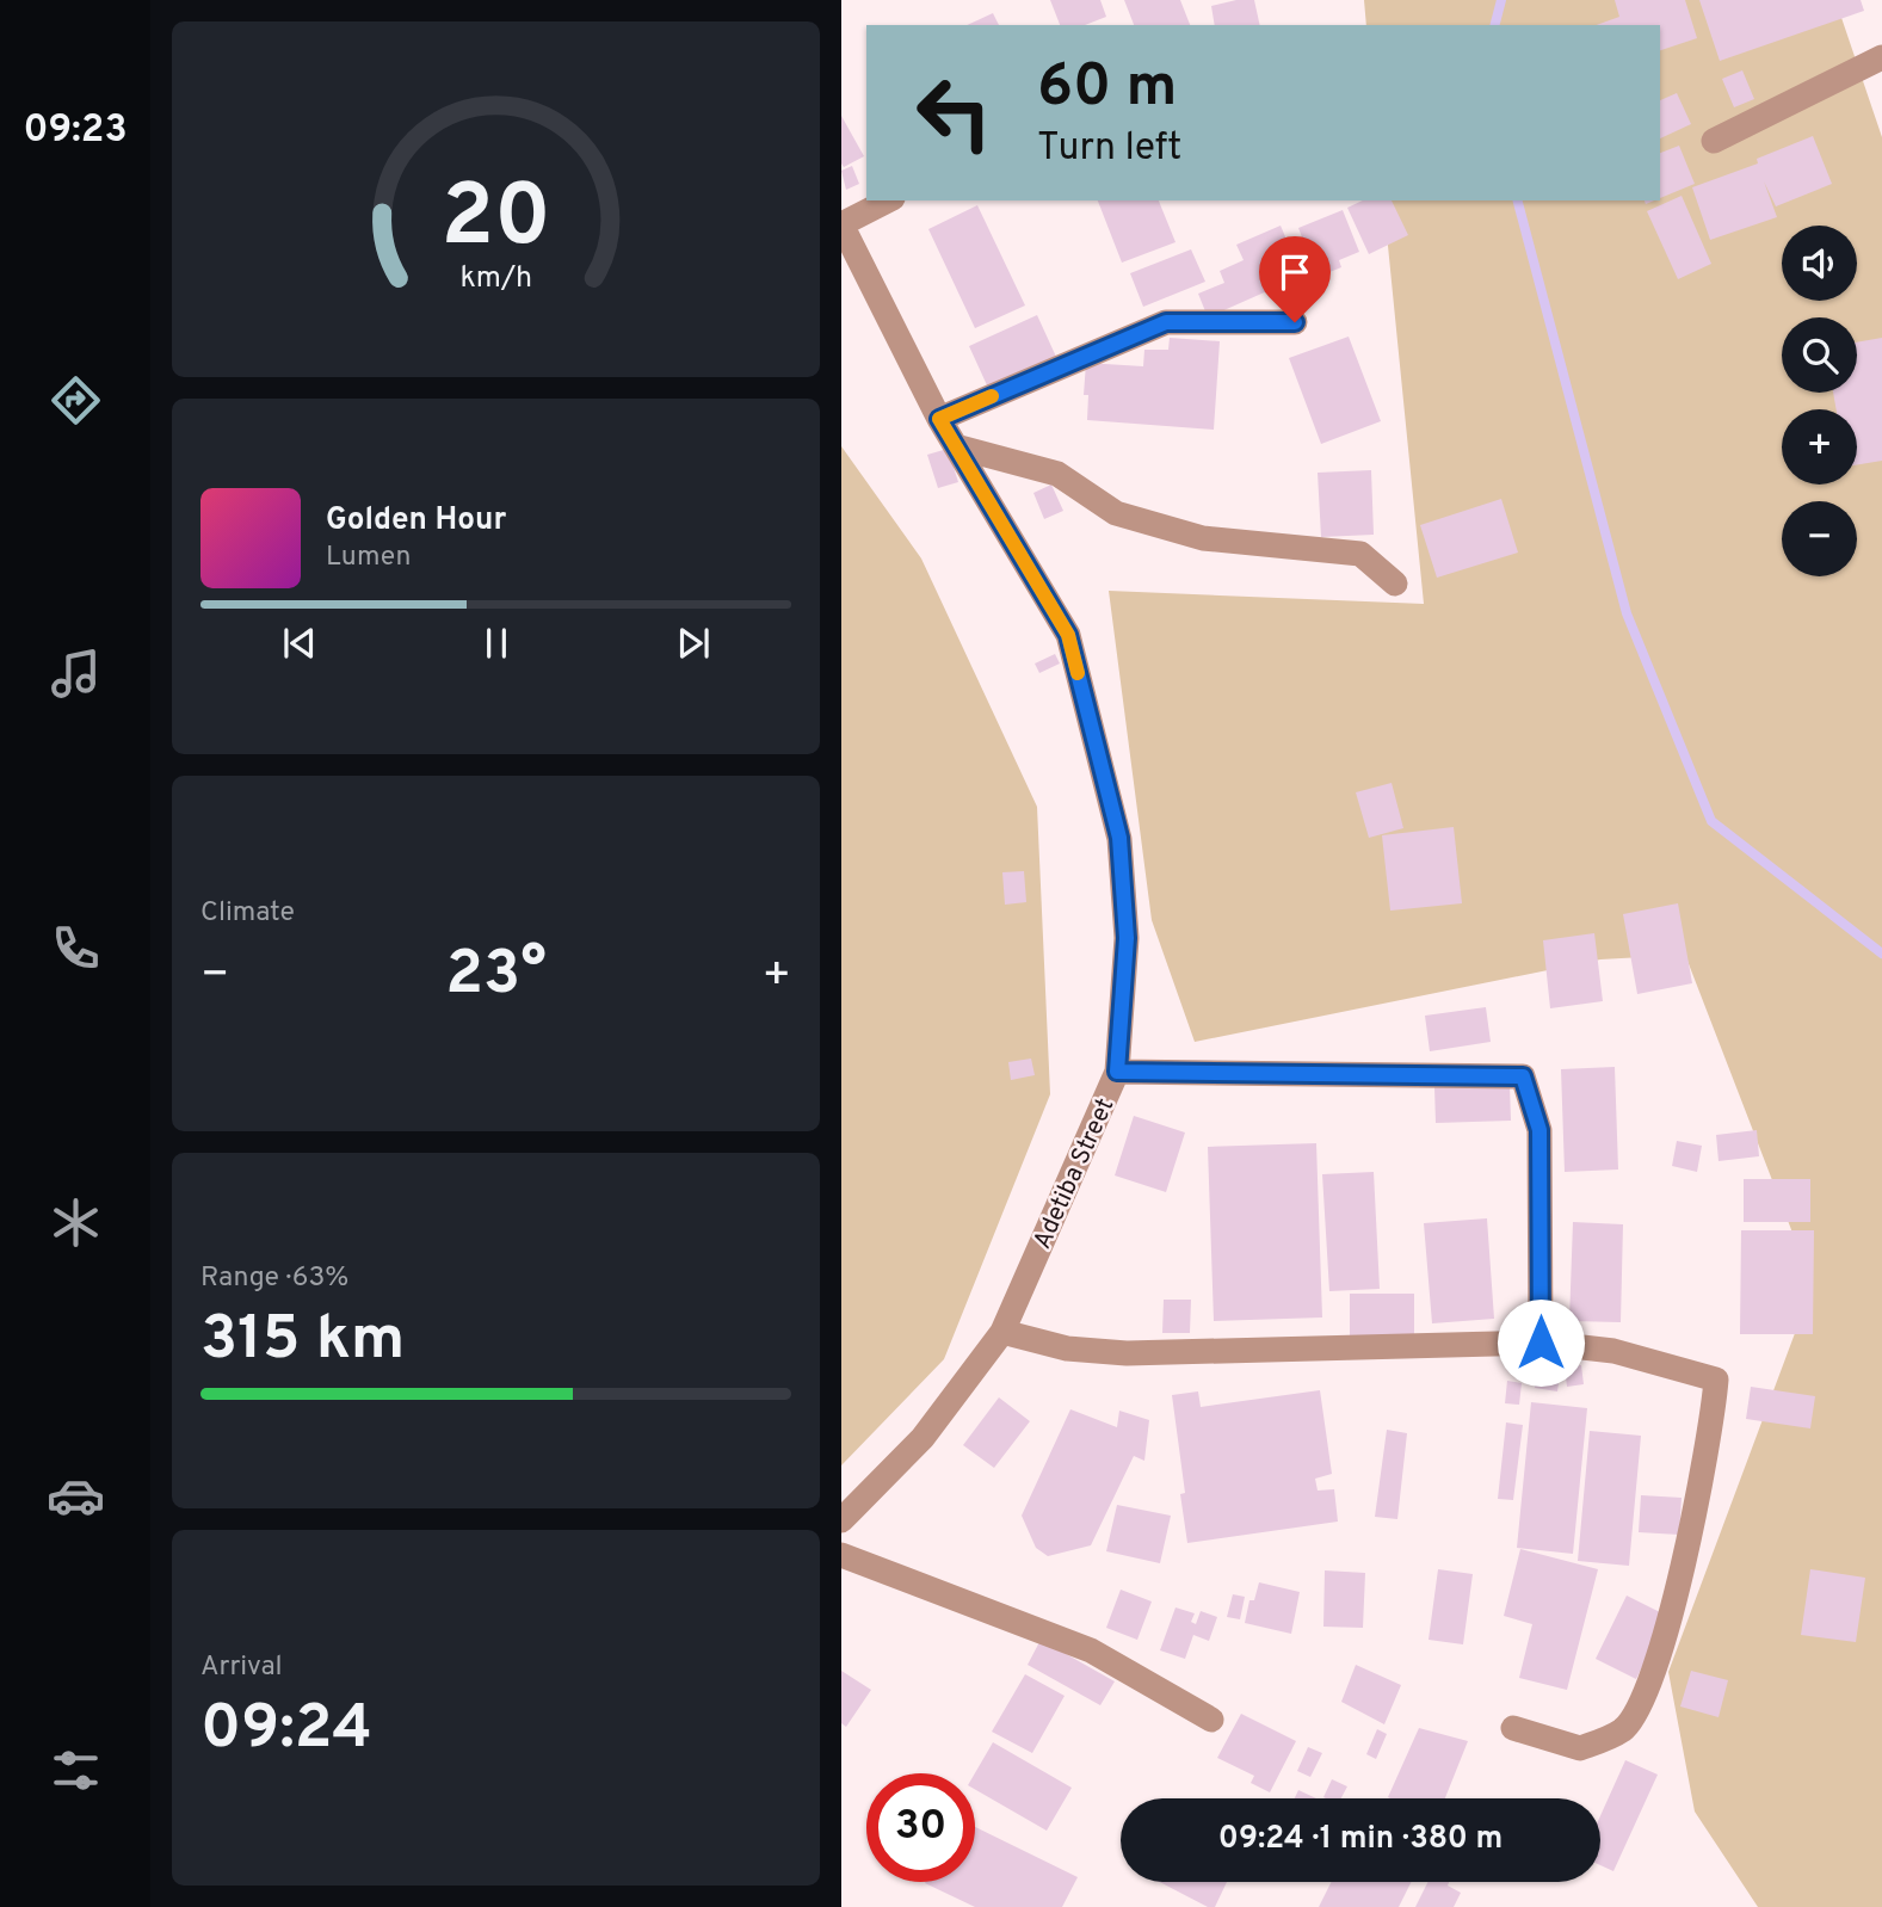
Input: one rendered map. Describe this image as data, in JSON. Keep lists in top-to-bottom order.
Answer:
{
  "streets": {
    "street": ["Adetiba Street"]
  },
  "page": {
    "tabs": "09:23",
    "turn": ["60 m", "Turn left"],
    "map_buttons": ["+", "−"],
    "song": ["Golden Hour", "Lumen"],
    "tile": [
      "Climate",
      ["Range · 63%", "315 km"],
      ["Arrival", "09:24"]
    ],
    "heat": ["−", "23°", "+"],
    "limit": "30",
    "trip": "09:24 · 1 min · 380 m",
    "gauge": ["20", "km/h"]
  }
}
